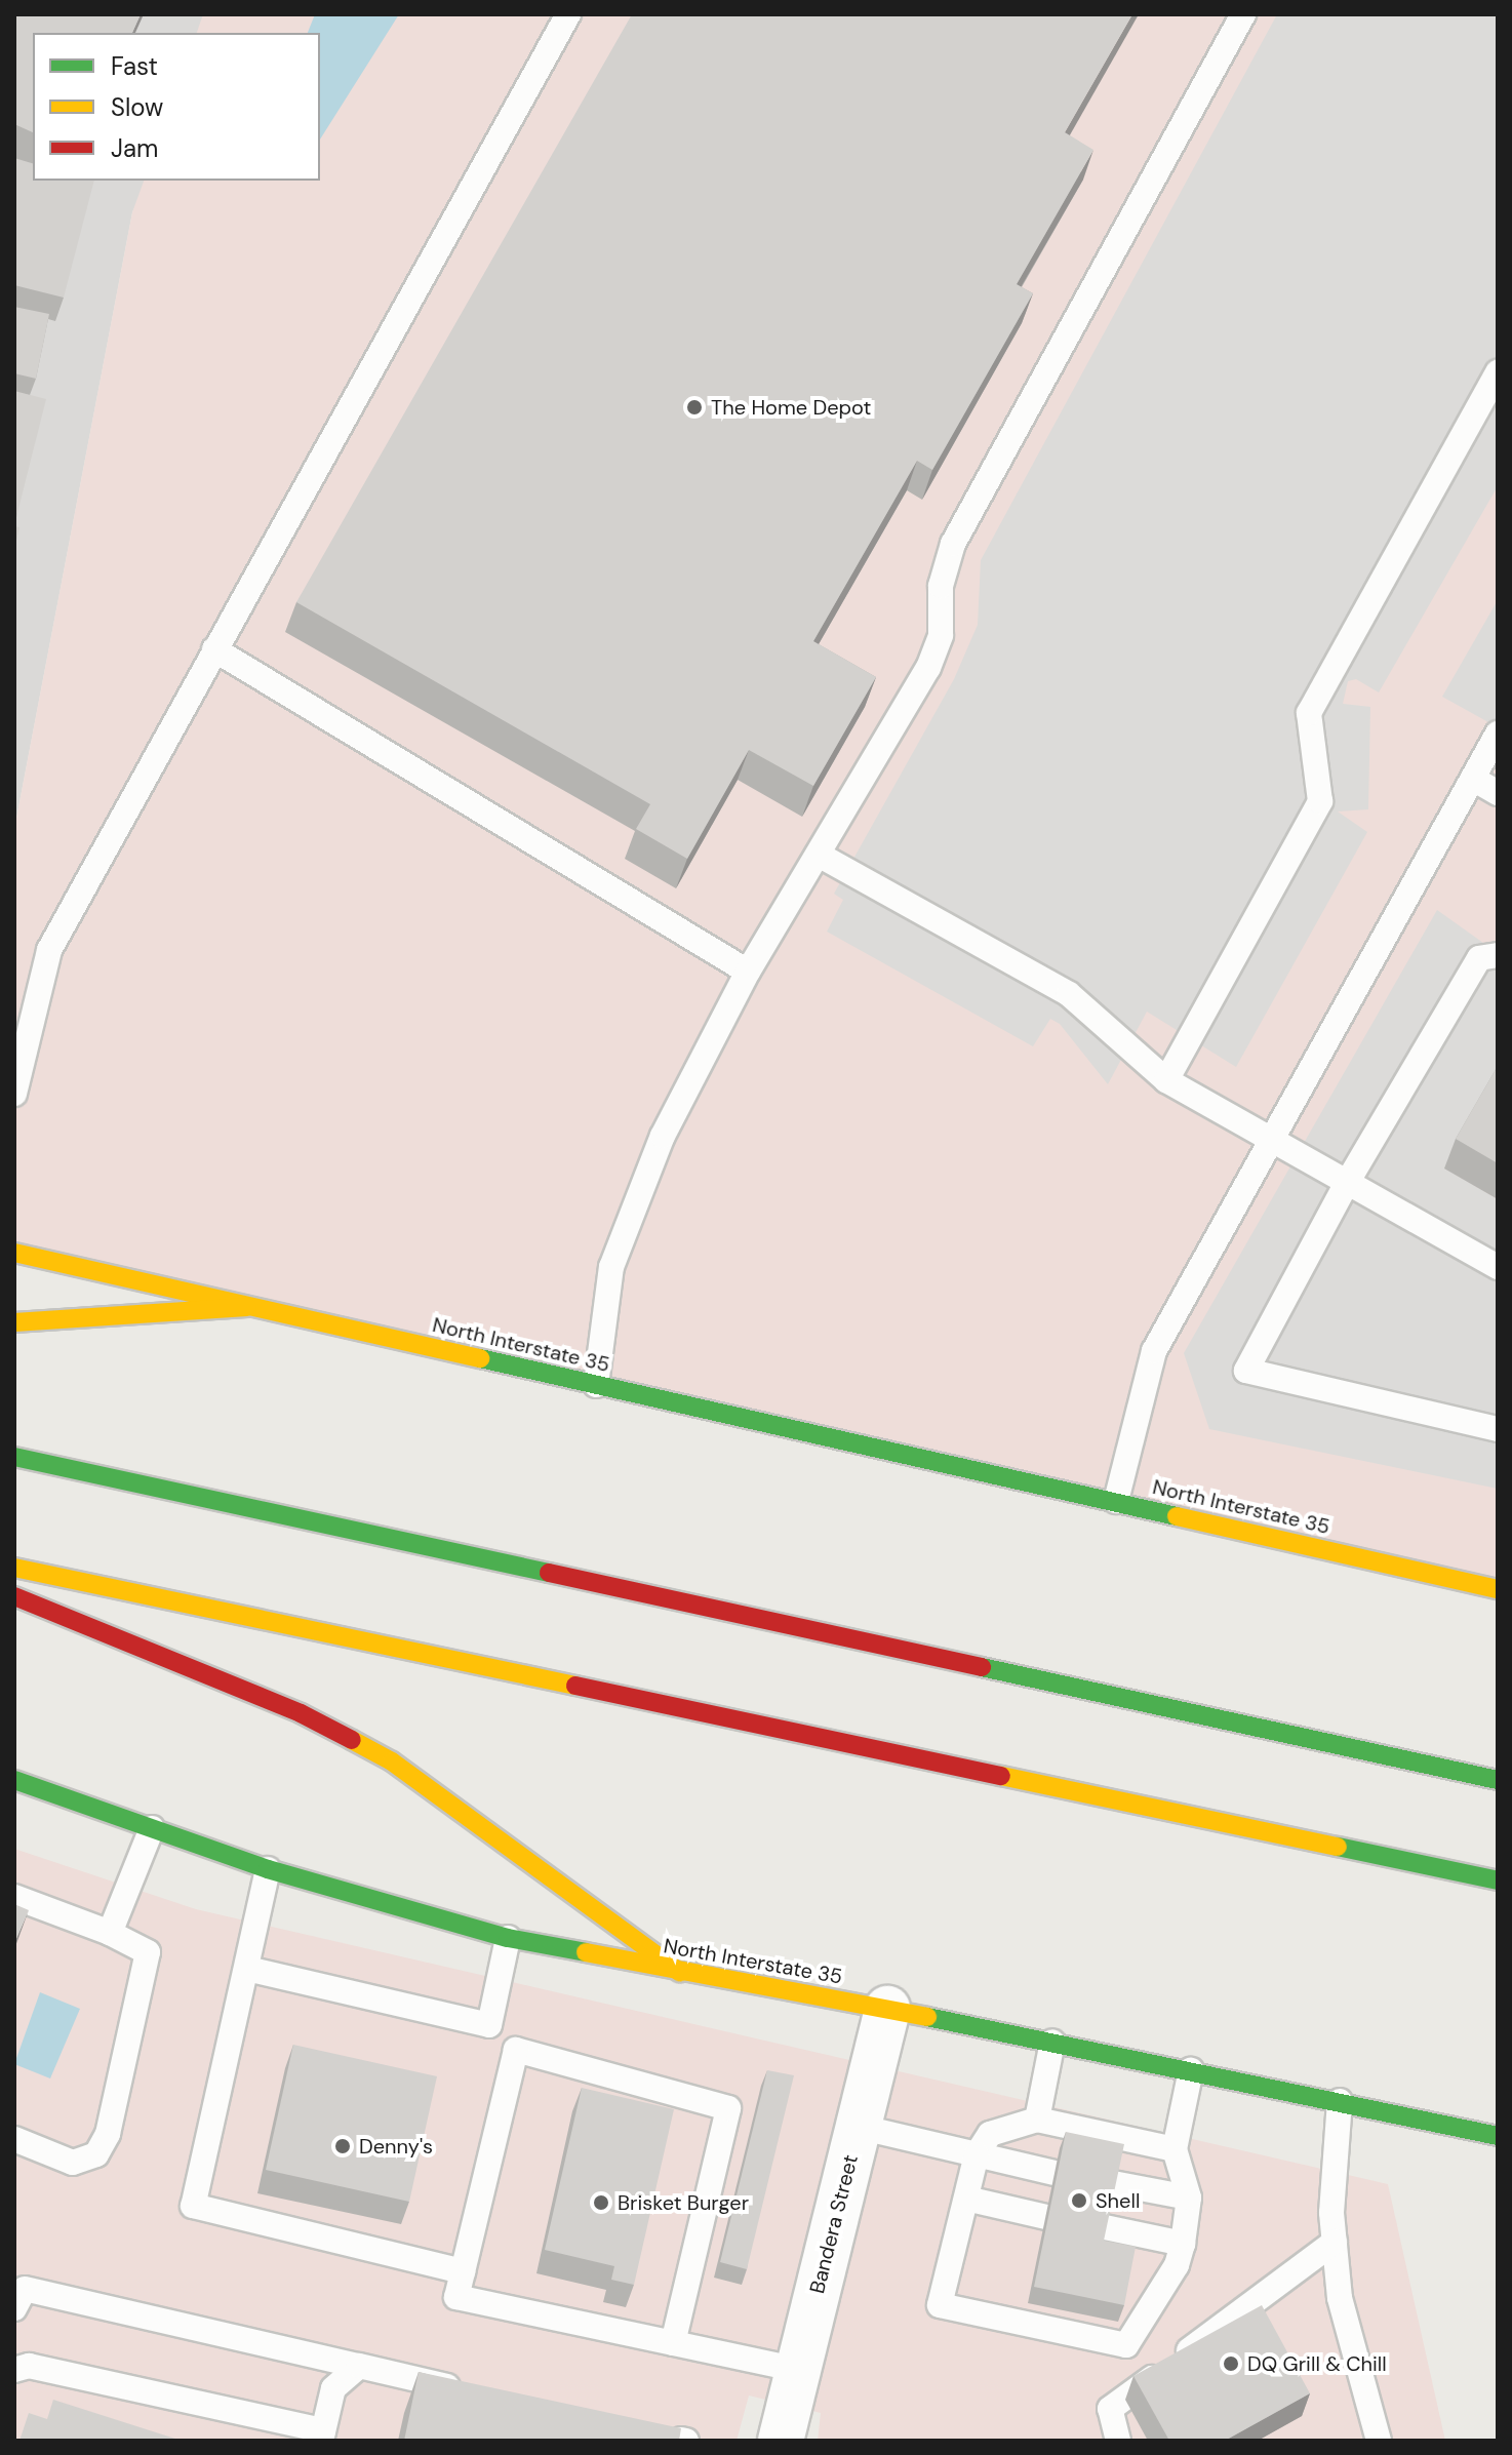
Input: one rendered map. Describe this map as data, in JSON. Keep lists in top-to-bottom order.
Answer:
{
  "streets": {
    "main road": ["North Interstate 35"],
    "street": ["Bandera Street"]
  },
  "crossings": [
    ["North Interstate 35", "Bandera Street"]
  ],
  "places": [
    "The Home Depot",
    "Denny's",
    "Shell",
    "Brisket Burger",
    "DQ Grill & Chill"
  ],
  "legend": ["Fast", "Slow", "Jam"]
}
